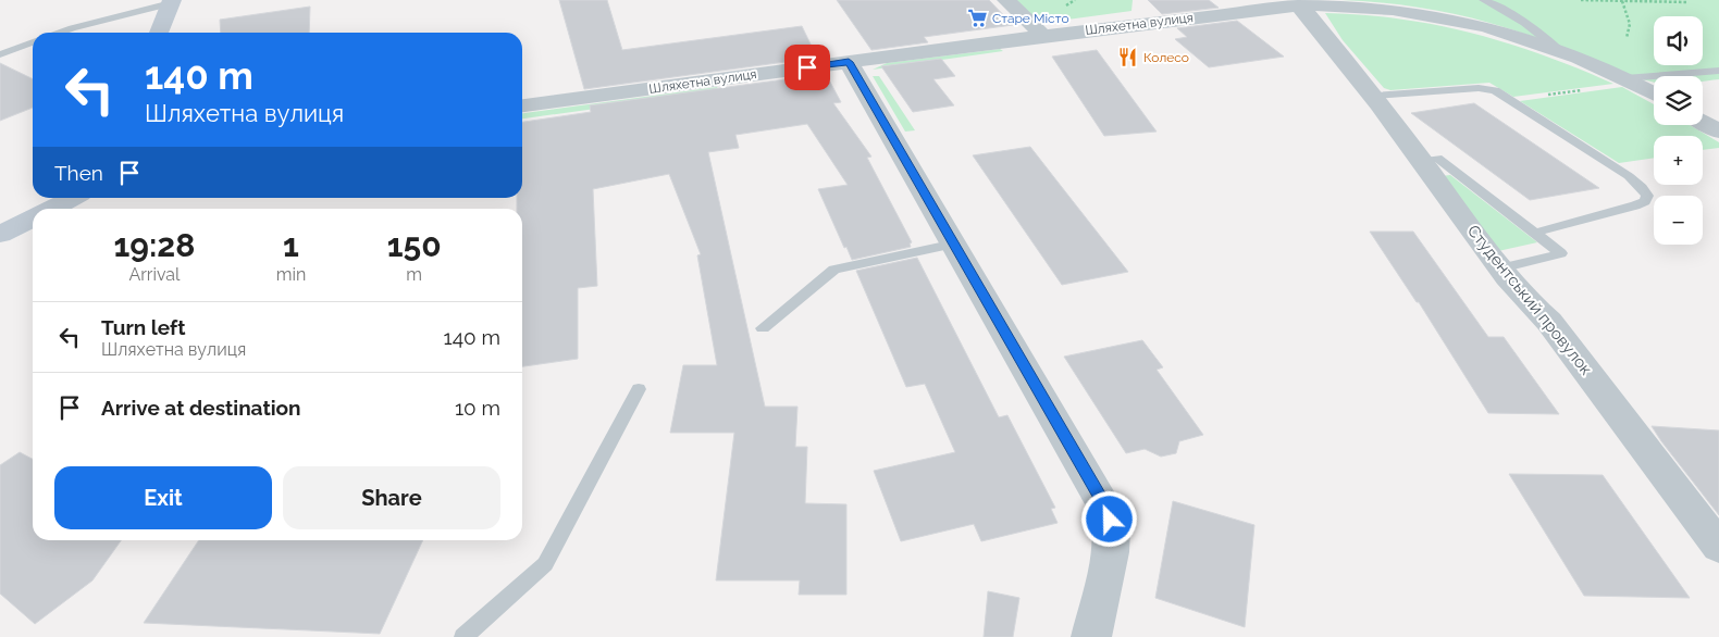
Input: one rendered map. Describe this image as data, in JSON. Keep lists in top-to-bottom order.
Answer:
{
  "streets": {
    "street": ["Шляхетна вулиця", "Студентський провулок"]
  },
  "crossings": [
    ["Шляхетна вулиця", "Студентський провулок"]
  ],
  "places": {
    "supermarket": ["Старе Місто"],
    "restaurant": ["Колесо"]
  },
  "page": {
    "map_buttons": ["+", "−"],
    "turn": ["140 m", "Шляхетна вулиця"],
    "then": "Then",
    "eta": [
      "19:28",
      "Arrival",
      "1",
      "min",
      "150",
      "m"
    ],
    "list": [
      {
        "name": "Turn left",
        "note": "Шляхетна вулиця",
        "value": "140 m"
      },
      {
        "name": "Arrive at destination",
        "value": "10 m"
      }
    ],
    "buttons": ["Exit", "Share"]
  }
}
